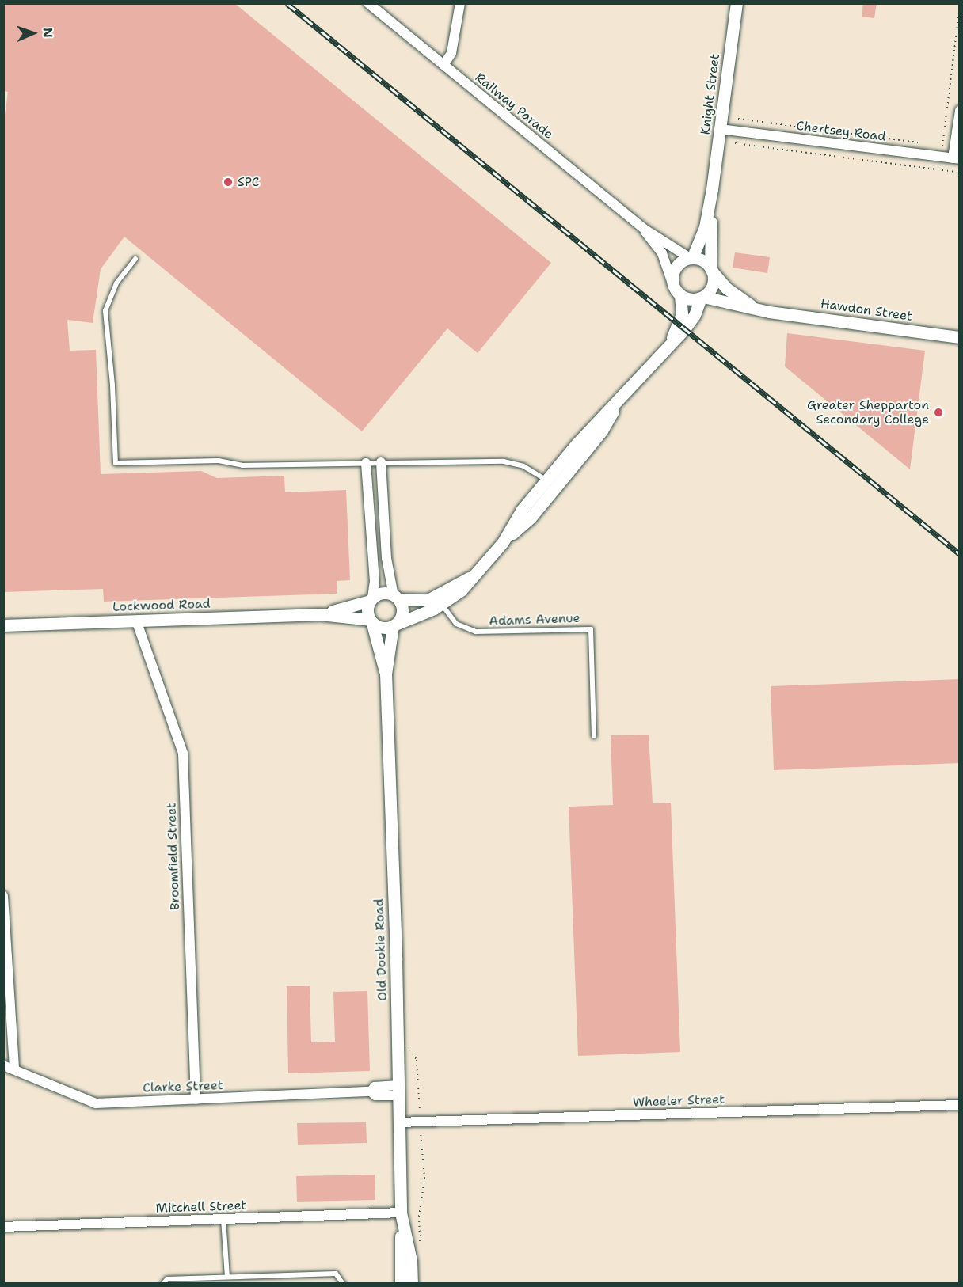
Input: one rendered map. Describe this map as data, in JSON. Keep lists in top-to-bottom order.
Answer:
{
  "streets": {
    "street": [
      "Knight Street",
      "Railway Parade",
      "Chertsey Road",
      "Hawdon Street",
      "Lockwood Road",
      "Broomfield Street",
      "Old Dookie Road",
      "Clarke Street",
      "Wheeler Street",
      "Mitchell Street"
    ],
    "lane": ["Adams Avenue"]
  },
  "crossings": [
    ["Knight Street", "Railway Parade"],
    ["Knight Street", "Chertsey Road"],
    ["Knight Street", "Hawdon Street"],
    ["Railway Parade", "Hawdon Street"],
    ["Lockwood Road", "Broomfield Street"],
    ["Lockwood Road", "Old Dookie Road"],
    ["Broomfield Street", "Clarke Street"],
    ["Old Dookie Road", "Clarke Street"],
    ["Old Dookie Road", "Wheeler Street"],
    ["Old Dookie Road", "Mitchell Street"]
  ],
  "places": ["SPC", "Greater Shepparton Secondary College"],
  "north": "right"
}
